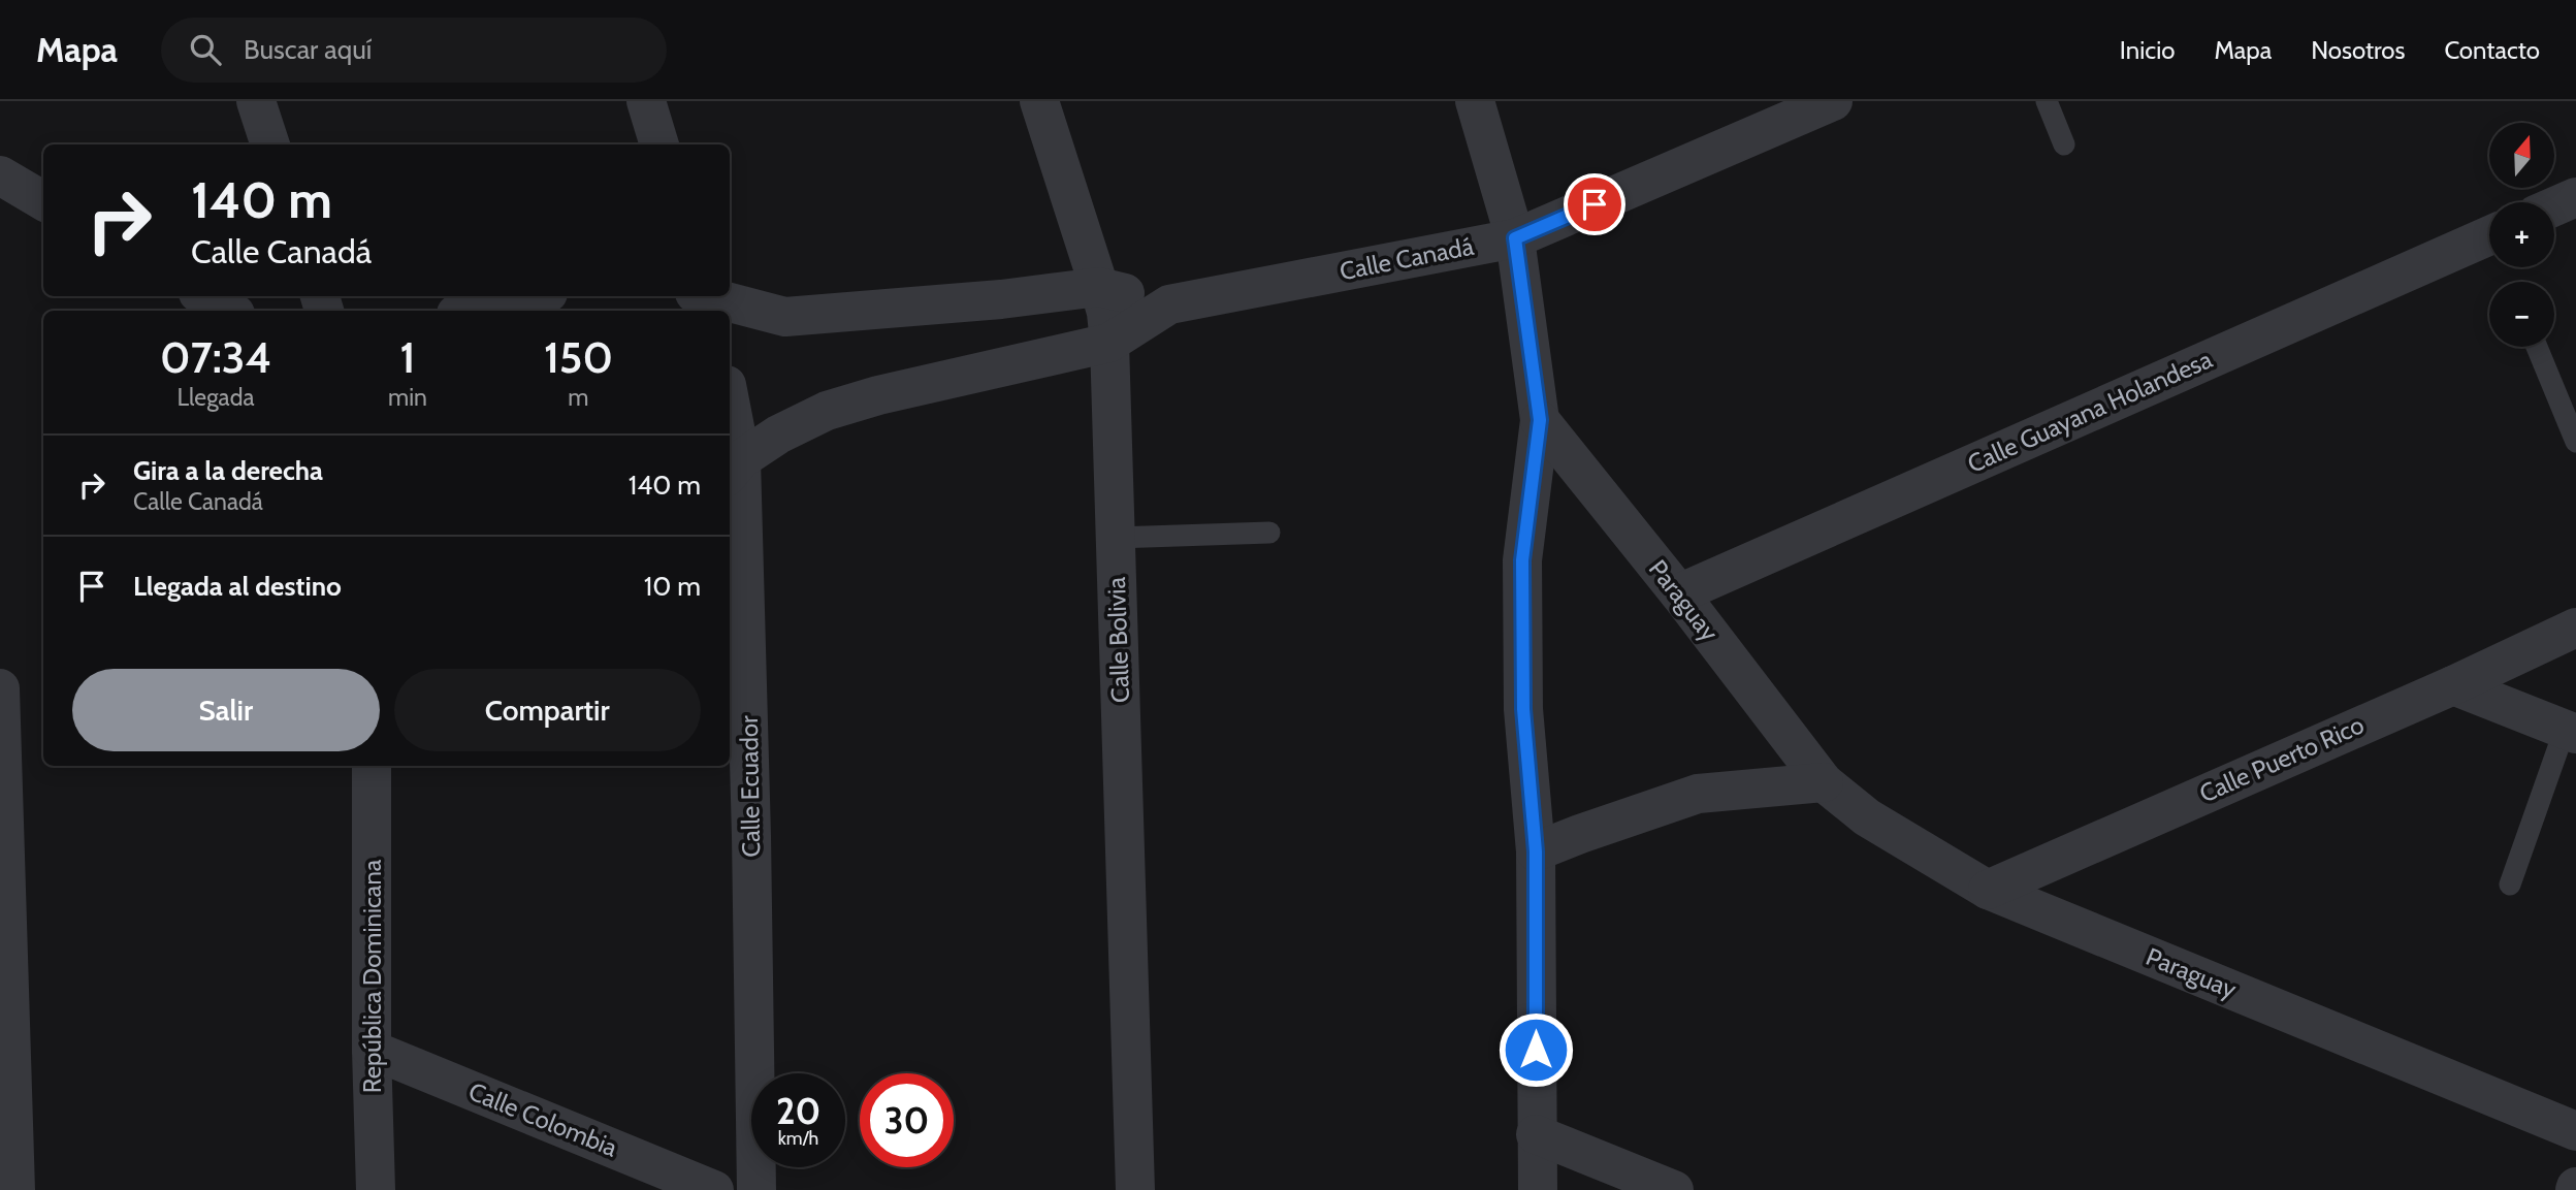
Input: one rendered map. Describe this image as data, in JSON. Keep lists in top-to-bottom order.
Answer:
{
  "streets": {
    "street": [
      "Calle Canadá",
      "Calle Guayana Holandesa",
      "Paraguay",
      "Calle Bolivia",
      "Calle Puerto Rico",
      "Calle Ecuador",
      "República Dominicana",
      "Calle Colombia"
    ]
  },
  "crossings": [
    ["Calle Canadá", "Calle Bolivia"],
    ["Calle Canadá", "Calle Ecuador"],
    ["Calle Guayana Holandesa", "Paraguay"],
    ["Paraguay", "Calle Puerto Rico"],
    ["República Dominicana", "Calle Colombia"]
  ],
  "north": "top",
  "page": {
    "header": "Mapa",
    "search": "Buscar aquí",
    "nav": [
      "Inicio",
      "Mapa",
      "Nosotros",
      "Contacto"
    ],
    "map_buttons": ["+", "−"],
    "turn": ["140 m", "Calle Canadá"],
    "eta": [
      "07:34",
      "Llegada",
      "1",
      "min",
      "150",
      "m"
    ],
    "list": [
      {
        "name": "Gira a la derecha",
        "note": "Calle Canadá",
        "value": "140 m"
      },
      {
        "name": "Llegada al destino",
        "value": "10 m"
      }
    ],
    "buttons": ["Salir", "Compartir"],
    "speed": "20 km/h",
    "limit": "30"
  }
}
